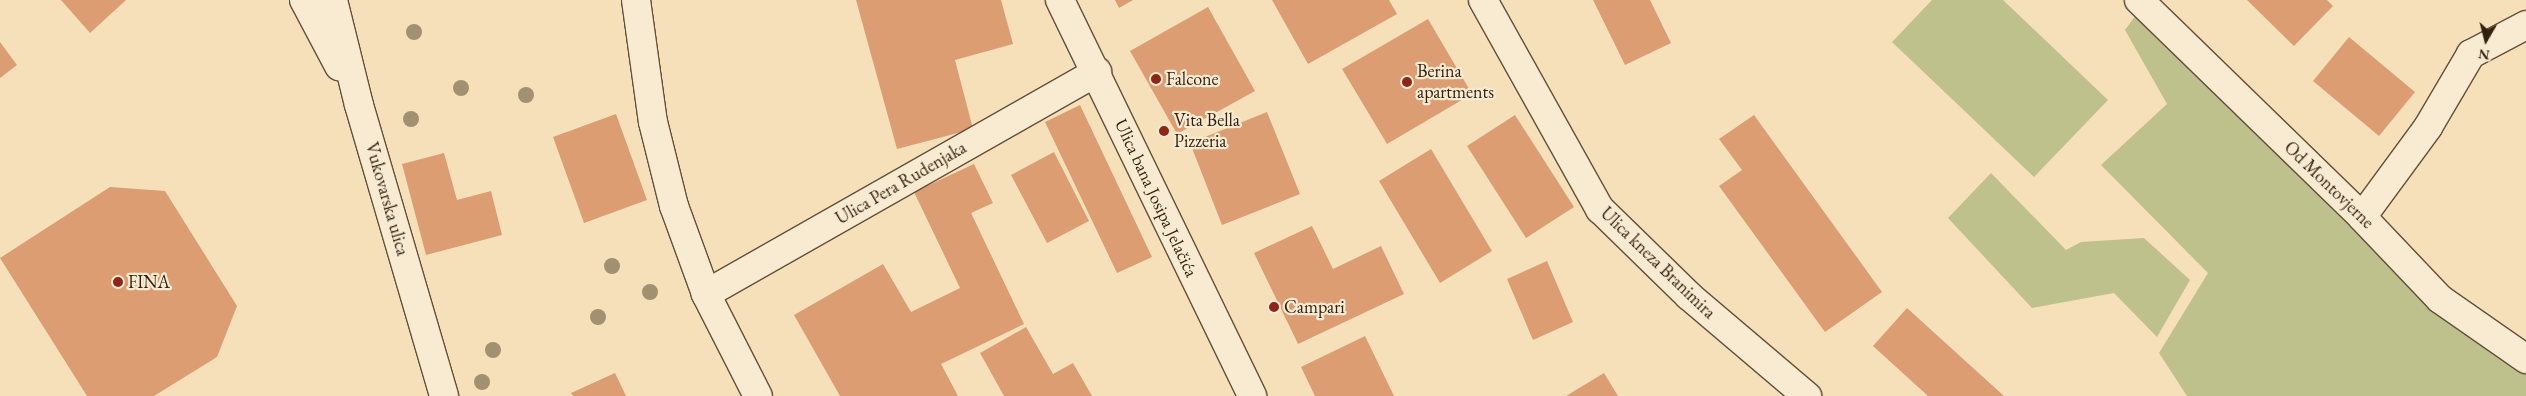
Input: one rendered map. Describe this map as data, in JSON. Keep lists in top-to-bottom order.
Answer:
{
  "streets": {
    "street": [
      "Ulica Pera Rudenjaka",
      "Od Montovjerne",
      "Ulica bana Josipa Jelačića",
      "Vukovarska ulica",
      "Ulica kneza Branimira"
    ]
  },
  "crossings": [
    ["Ulica Pera Rudenjaka", "Ulica bana Josipa Jelačića"]
  ],
  "places": [
    "Falcone",
    "Berina apartments",
    "Vita Bella Pizzeria",
    "FINA",
    "Campari"
  ],
  "north": "bottom"
}
